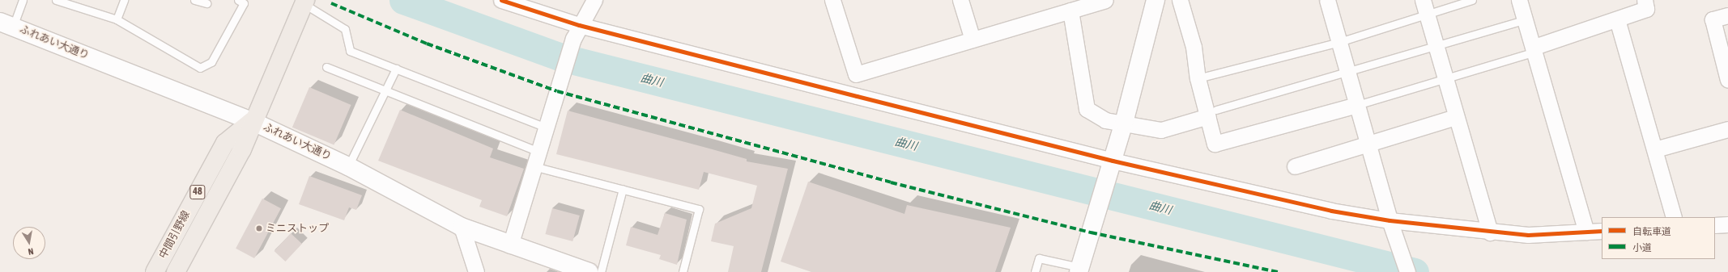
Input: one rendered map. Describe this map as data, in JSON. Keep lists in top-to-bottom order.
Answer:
{
  "streets": {
    "main road": ["48", "中間引野線"],
    "street": ["ふれあい大通り"]
  },
  "crossings": [
    ["ふれあい大通り", "中間引野線"]
  ],
  "water": ["曲川"],
  "places": ["ミニストップ"],
  "legend": ["自転車道", "小道"],
  "north": "bottom"
}
